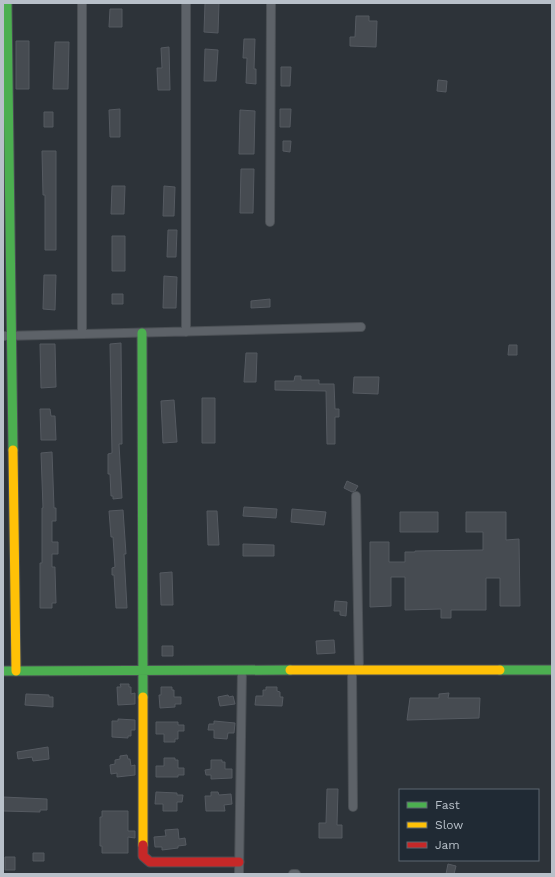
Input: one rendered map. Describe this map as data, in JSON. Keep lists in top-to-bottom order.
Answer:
{
  "legend": ["Fast", "Slow", "Jam"]
}
